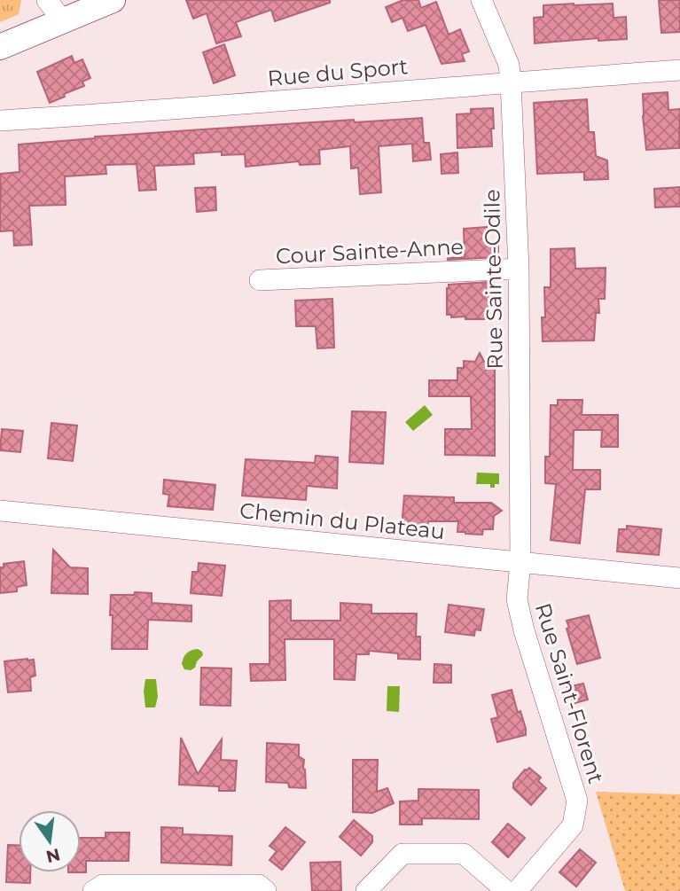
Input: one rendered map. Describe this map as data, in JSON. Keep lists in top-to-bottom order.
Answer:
{
  "streets": {
    "street": [
      "Rue du Sport",
      "Cour Sainte-Anne",
      "Rue Sainte-Odile",
      "Chemin du Plateau",
      "Rue Saint-Florent"
    ]
  },
  "crossings": [
    ["Rue du Sport", "Rue Sainte-Odile"],
    ["Cour Sainte-Anne", "Rue Sainte-Odile"],
    ["Rue Sainte-Odile", "Chemin du Plateau"],
    ["Rue Sainte-Odile", "Rue Saint-Florent"],
    ["Chemin du Plateau", "Rue Saint-Florent"]
  ],
  "north": "bottom"
}
